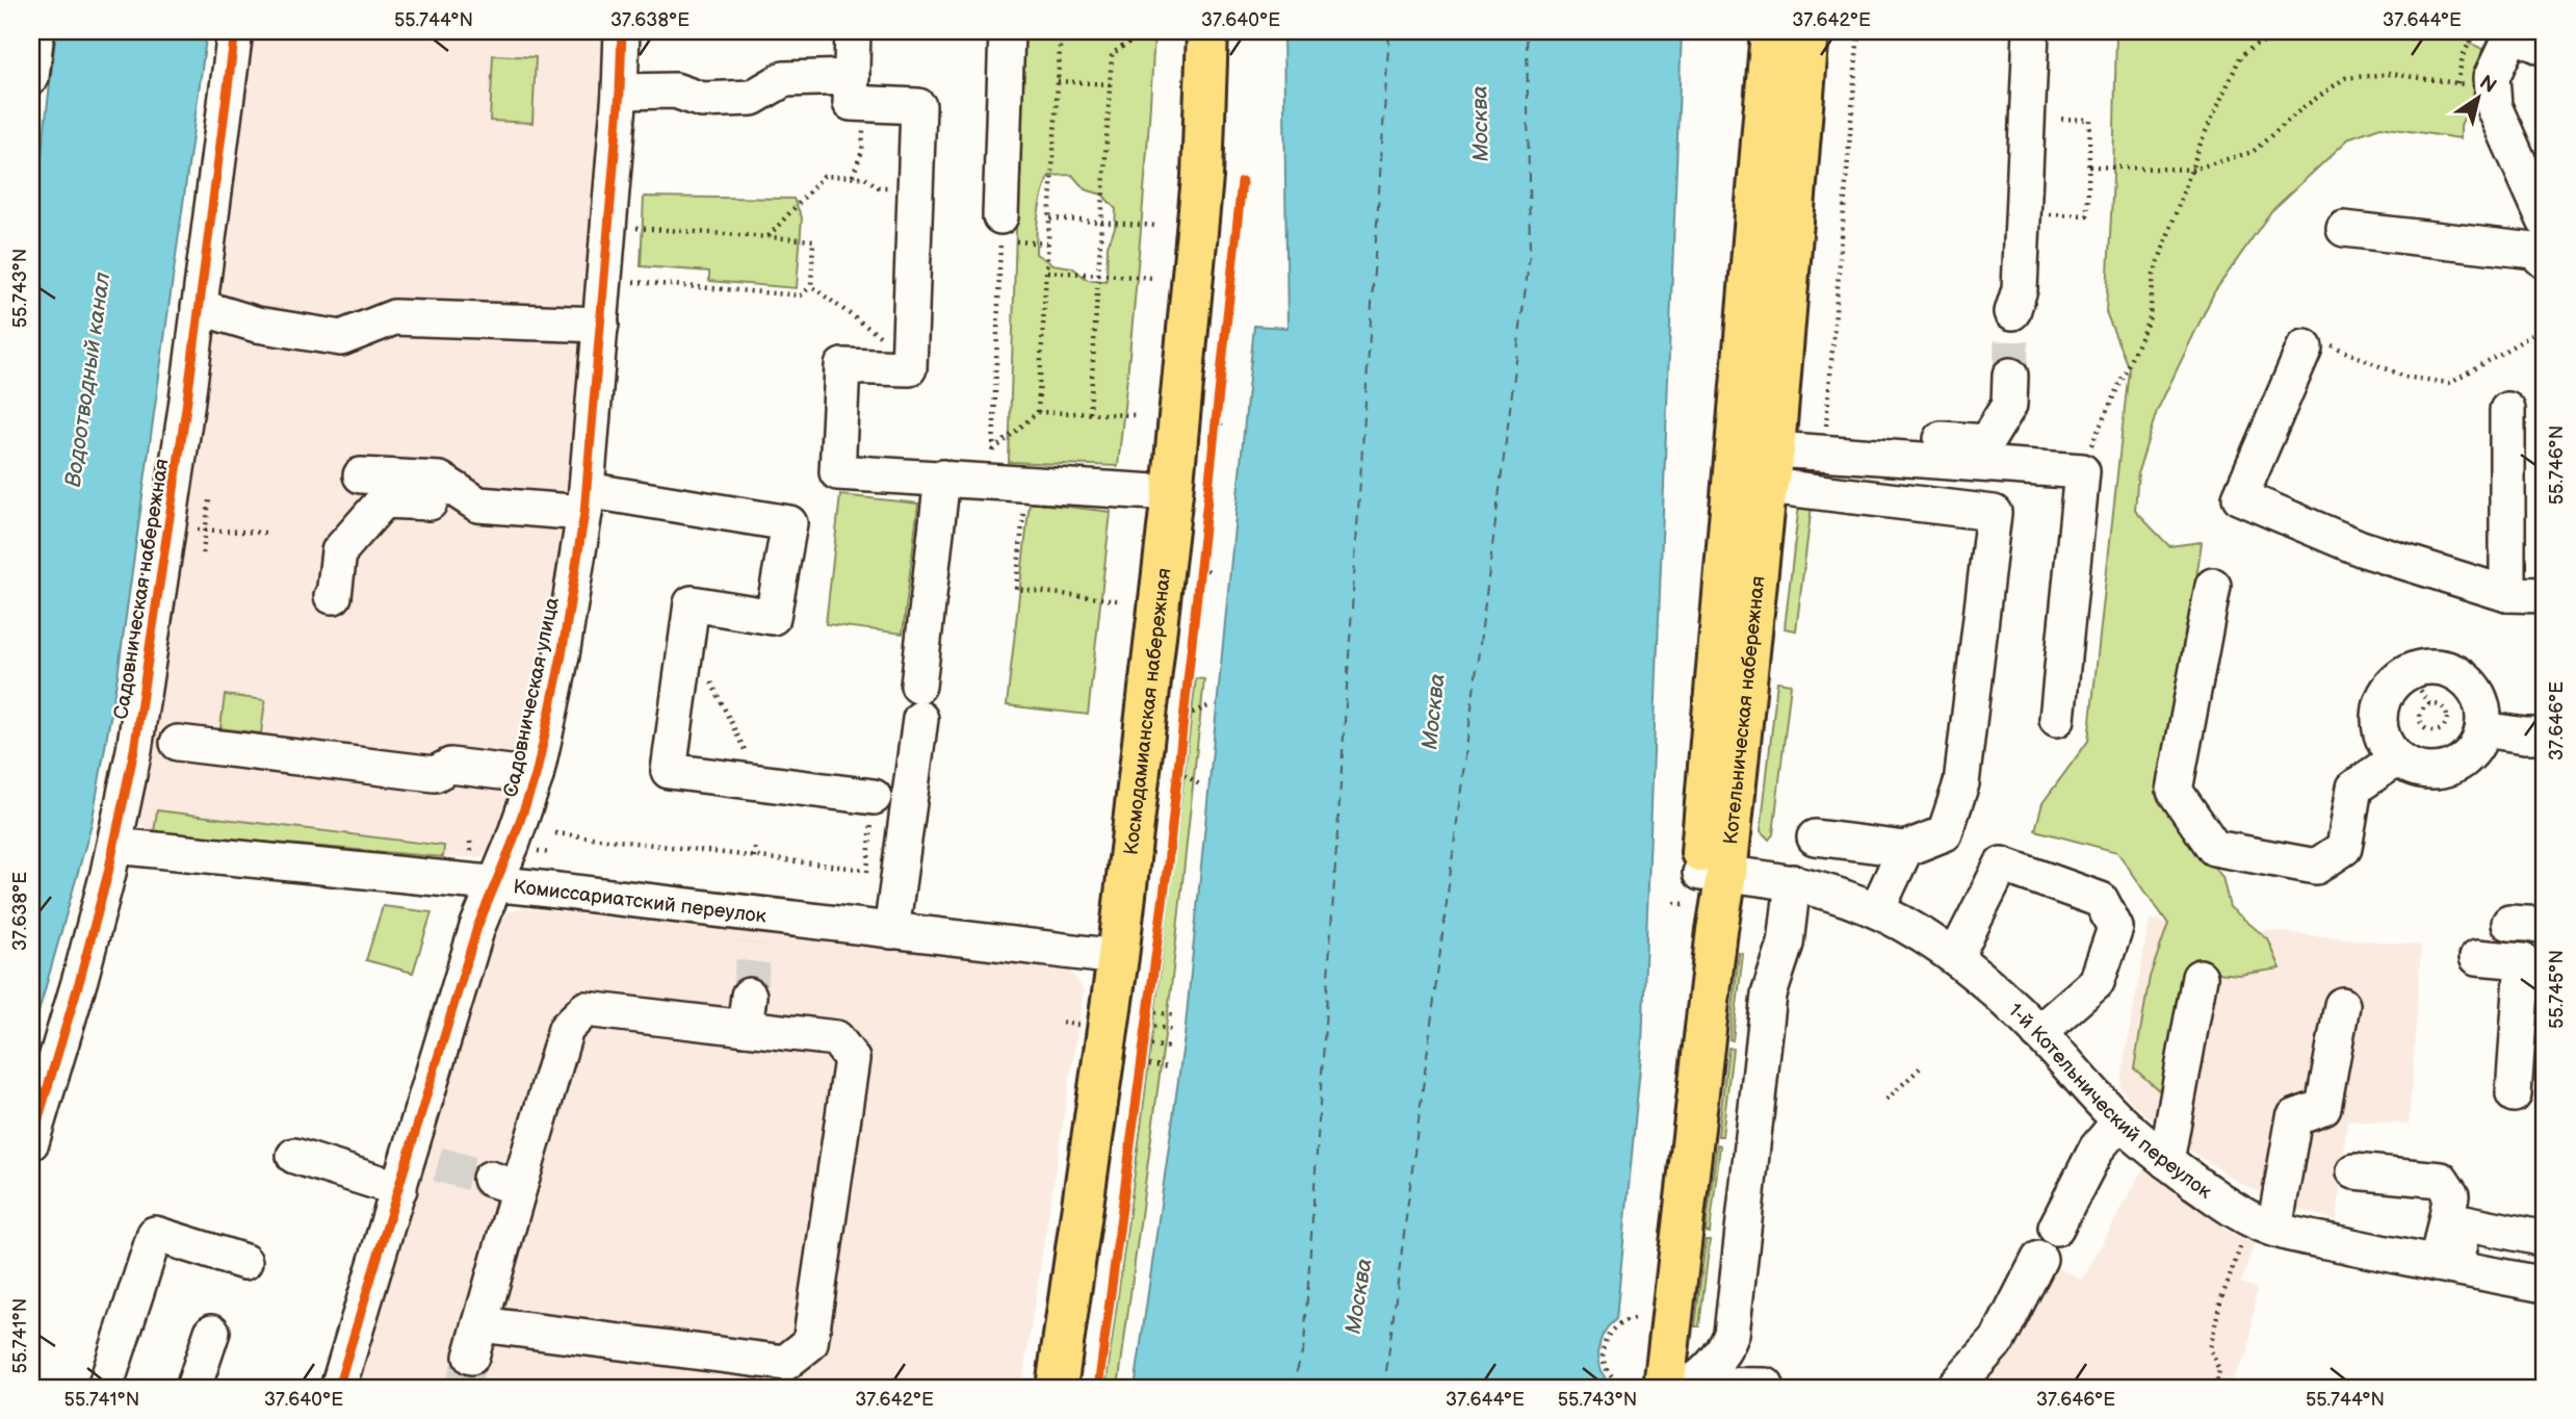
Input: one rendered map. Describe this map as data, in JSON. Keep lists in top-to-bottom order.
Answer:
{
  "streets": {
    "main road": ["Космодамианская набережная", "Котельническая набережная"],
    "street": [
      "Садовническая набережная",
      "Садовническая улица",
      "Комиссариатский переулок",
      "1-й Котельнический переулок"
    ]
  },
  "crossings": [
    ["Садовническая набережная", "Комиссариатский переулок"],
    ["Садовническая улица", "Комиссариатский переулок"],
    ["Космодамианская набережная", "Комиссариатский переулок"],
    ["Котельническая набережная", "1-й Котельнический переулок"]
  ],
  "water": ["Москва", "Водоотводный канал"],
  "north": "top right",
  "coordinates": [
    "55.744°N",
    "37.638°E",
    "37.640°E",
    "37.642°E",
    "37.644°E",
    "55.743°N",
    "55.746°N",
    "37.646°E",
    "55.745°N",
    "55.741°N"
  ]
}
